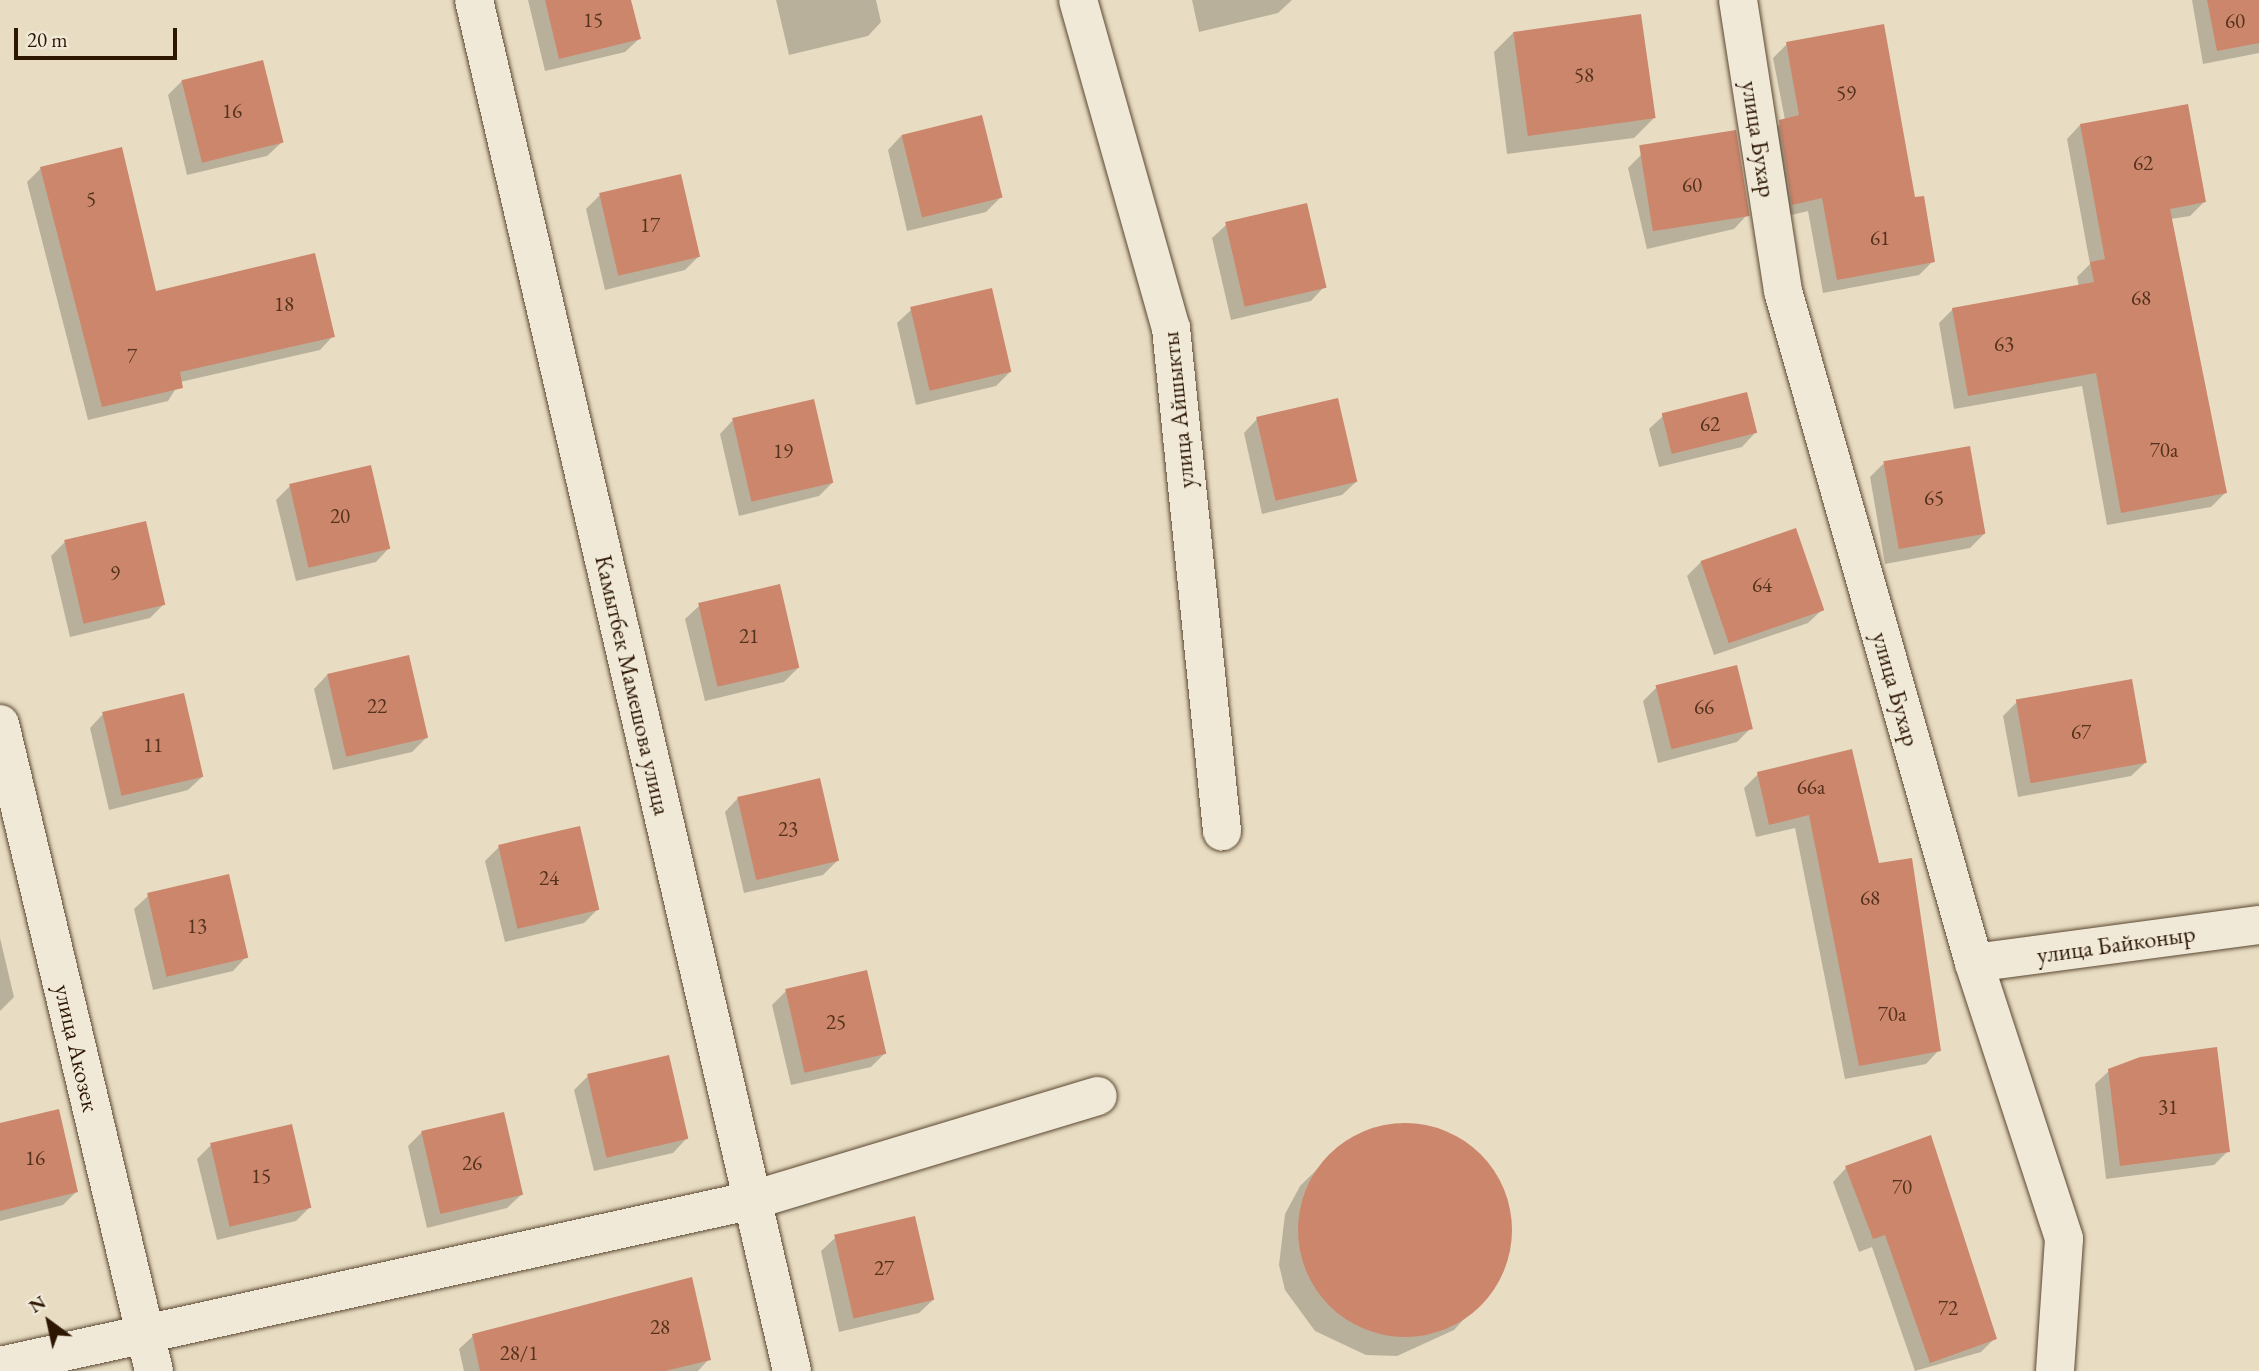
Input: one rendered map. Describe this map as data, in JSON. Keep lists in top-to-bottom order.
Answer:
{
  "streets": {
    "street": [
      "улица Бухар",
      "улица Айшыкты",
      "Камытбек Мамешова улица",
      "улица Байконыр",
      "улица Акозек"
    ]
  },
  "crossings": [
    ["улица Бухар", "улица Байконыр"]
  ],
  "house_numbers": [
    "15",
    "60",
    "58",
    "59",
    "16",
    "62",
    "60",
    "5",
    "17",
    "61",
    "68",
    "18",
    "63",
    "7",
    "62",
    "70а",
    "19",
    "65",
    "20",
    "9",
    "64",
    "21",
    "22",
    "66",
    "67",
    "11",
    "66а",
    "23",
    "24",
    "68",
    "13",
    "70а",
    "25",
    "31",
    "16",
    "26",
    "15",
    "70",
    "27",
    "72",
    "28",
    "28/1"
  ],
  "scale_bar": "20 m",
  "north": "top left"
}
